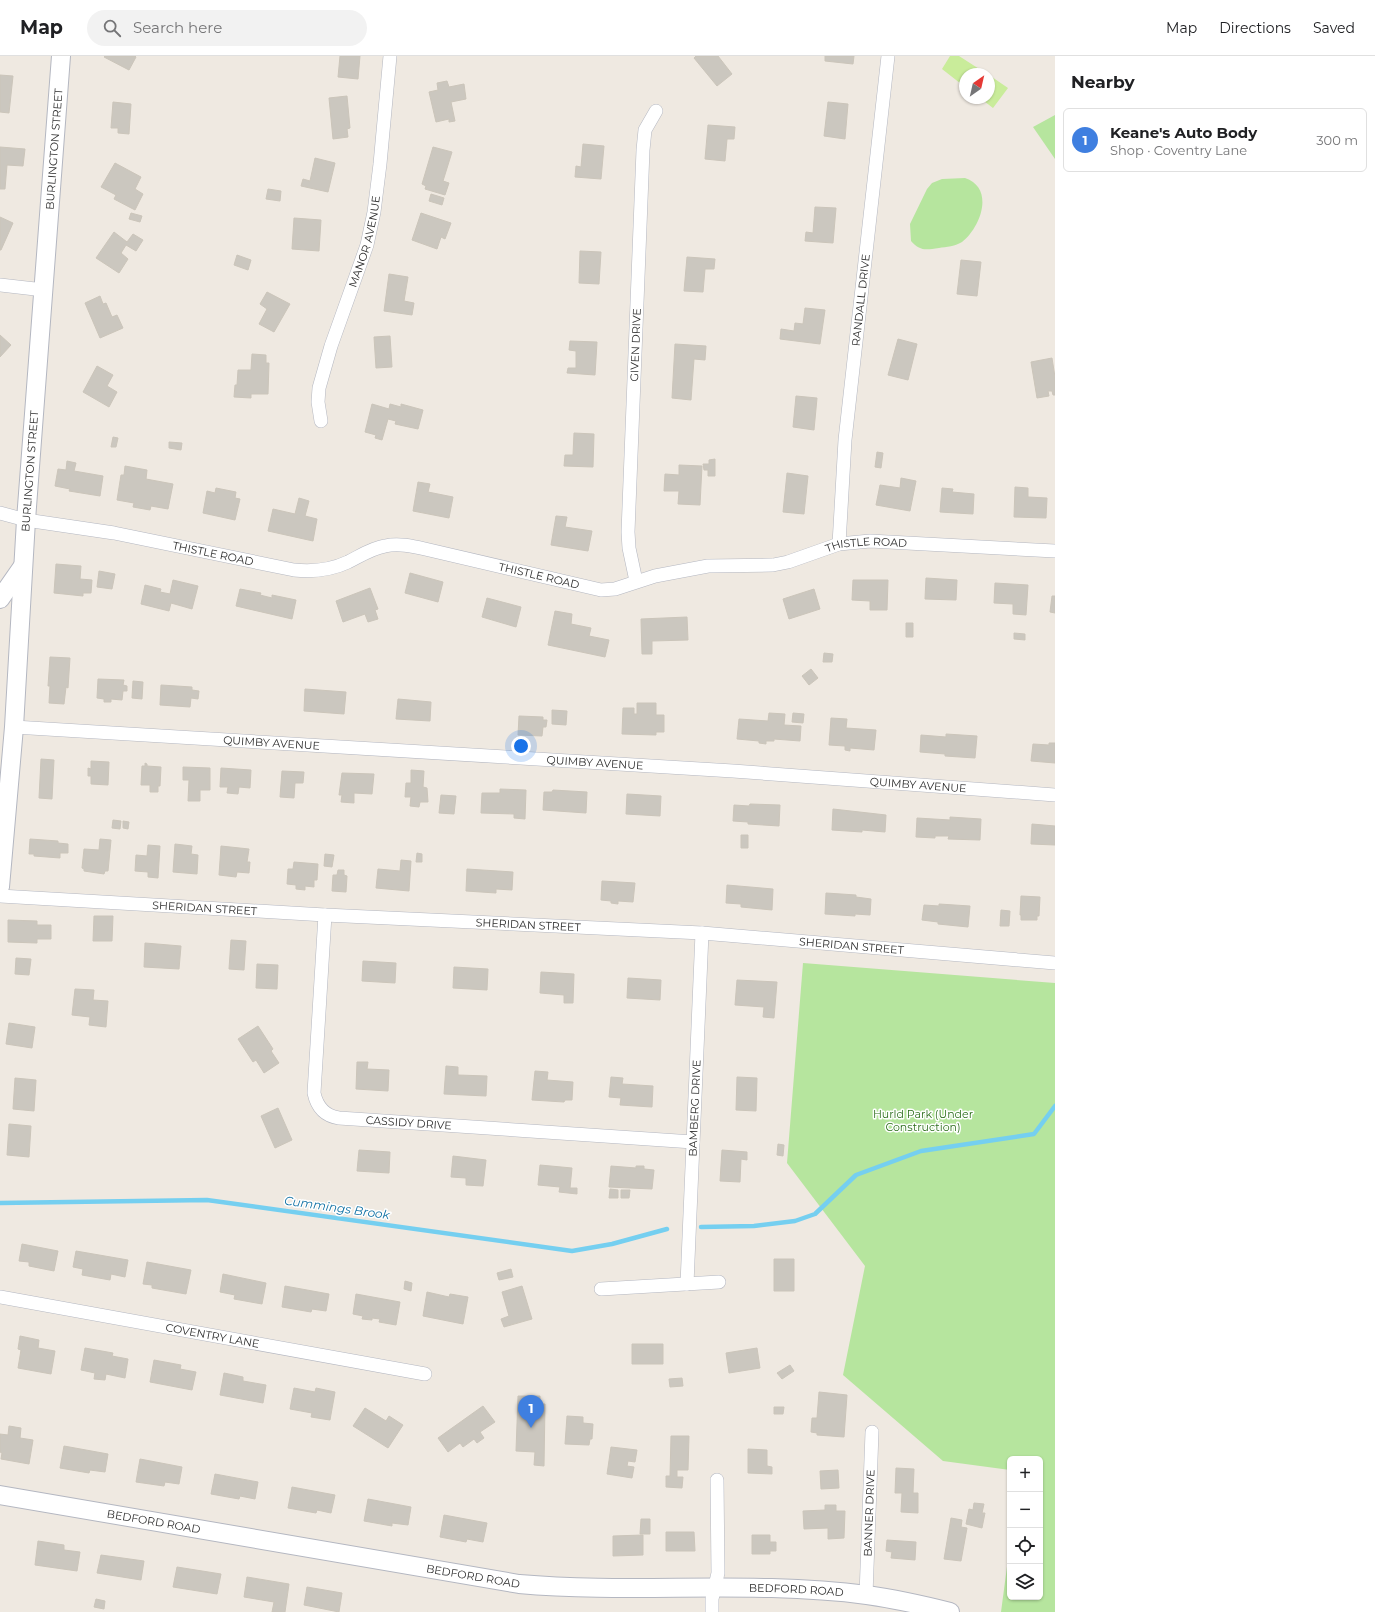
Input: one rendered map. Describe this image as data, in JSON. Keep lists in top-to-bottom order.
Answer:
{
  "streets": {
    "street": [
      "BURLINGTON STREET",
      "MANOR AVENUE",
      "RANDALL DRIVE",
      "GIVEN DRIVE",
      "THISTLE ROAD",
      "QUIMBY AVENUE",
      "SHERIDAN STREET",
      "BAMBERG DRIVE",
      "CASSIDY DRIVE",
      "COVENTRY LANE",
      "BANNER DRIVE",
      "BEDFORD ROAD"
    ]
  },
  "crossings": [
    ["BURLINGTON STREET", "THISTLE ROAD"],
    ["BURLINGTON STREET", "QUIMBY AVENUE"],
    ["RANDALL DRIVE", "THISTLE ROAD"],
    ["GIVEN DRIVE", "THISTLE ROAD"],
    ["SHERIDAN STREET", "BAMBERG DRIVE"],
    ["SHERIDAN STREET", "CASSIDY DRIVE"],
    ["BAMBERG DRIVE", "CASSIDY DRIVE"],
    ["BANNER DRIVE", "BEDFORD ROAD"]
  ],
  "water": ["Cummings Brook"],
  "parks": ["Hurld Park (Under Construction)"],
  "north": "top right",
  "page": {
    "header": "Map",
    "search": "Search here",
    "nav": ["Map", "Directions", "Saved"],
    "heading": "Nearby",
    "list": [
      {
        "mark": "1",
        "name": "Keane's Auto Body",
        "note": "Shop · Coventry Lane",
        "value": "300 m"
      }
    ],
    "pins": "1",
    "map_buttons": ["+", "−"]
  }
}
